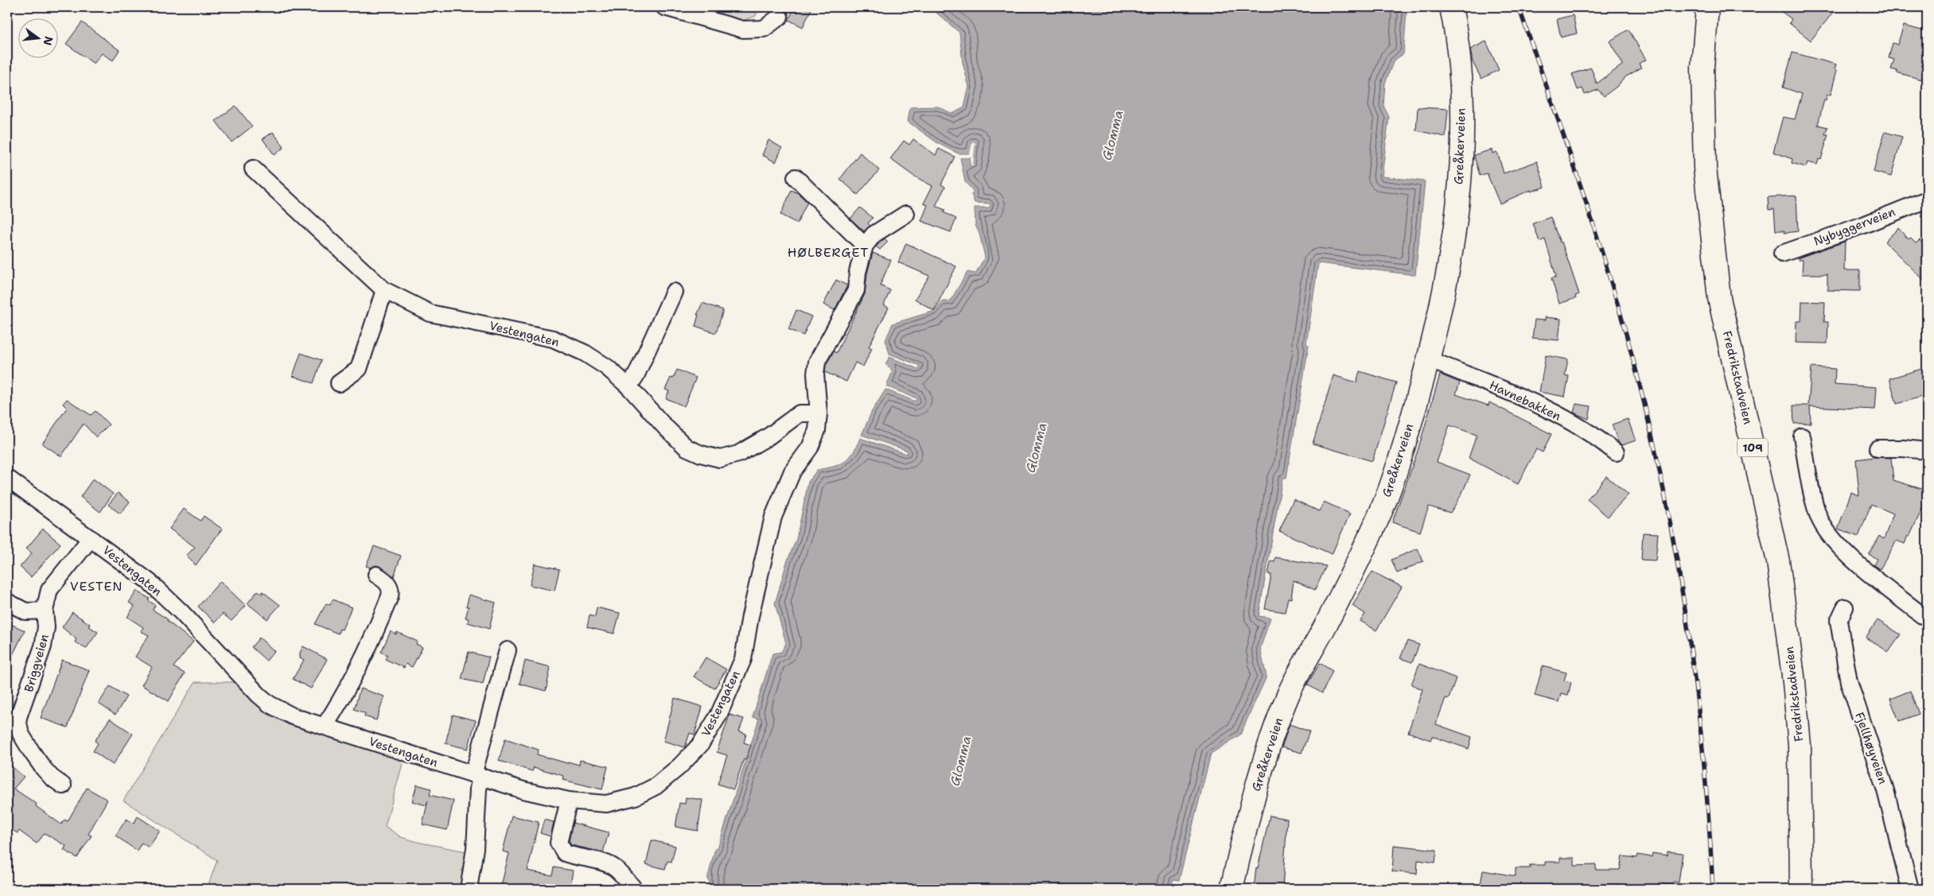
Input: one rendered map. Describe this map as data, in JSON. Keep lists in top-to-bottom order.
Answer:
{
  "streets": {
    "main road": ["Greåkerveien", "Fredrikstadveien", "109"],
    "street": [
      "Nybyggerveien",
      "Vestengaten",
      "Havnebakken",
      "Briggveien",
      "Fjellhøyveien"
    ]
  },
  "crossings": [
    ["Greåkerveien", "Havnebakken"],
    ["Vestengaten", "Briggveien"]
  ],
  "districts": ["HØLBERGET", "VESTEN"],
  "water": ["Glomma"],
  "north": "right"
}
